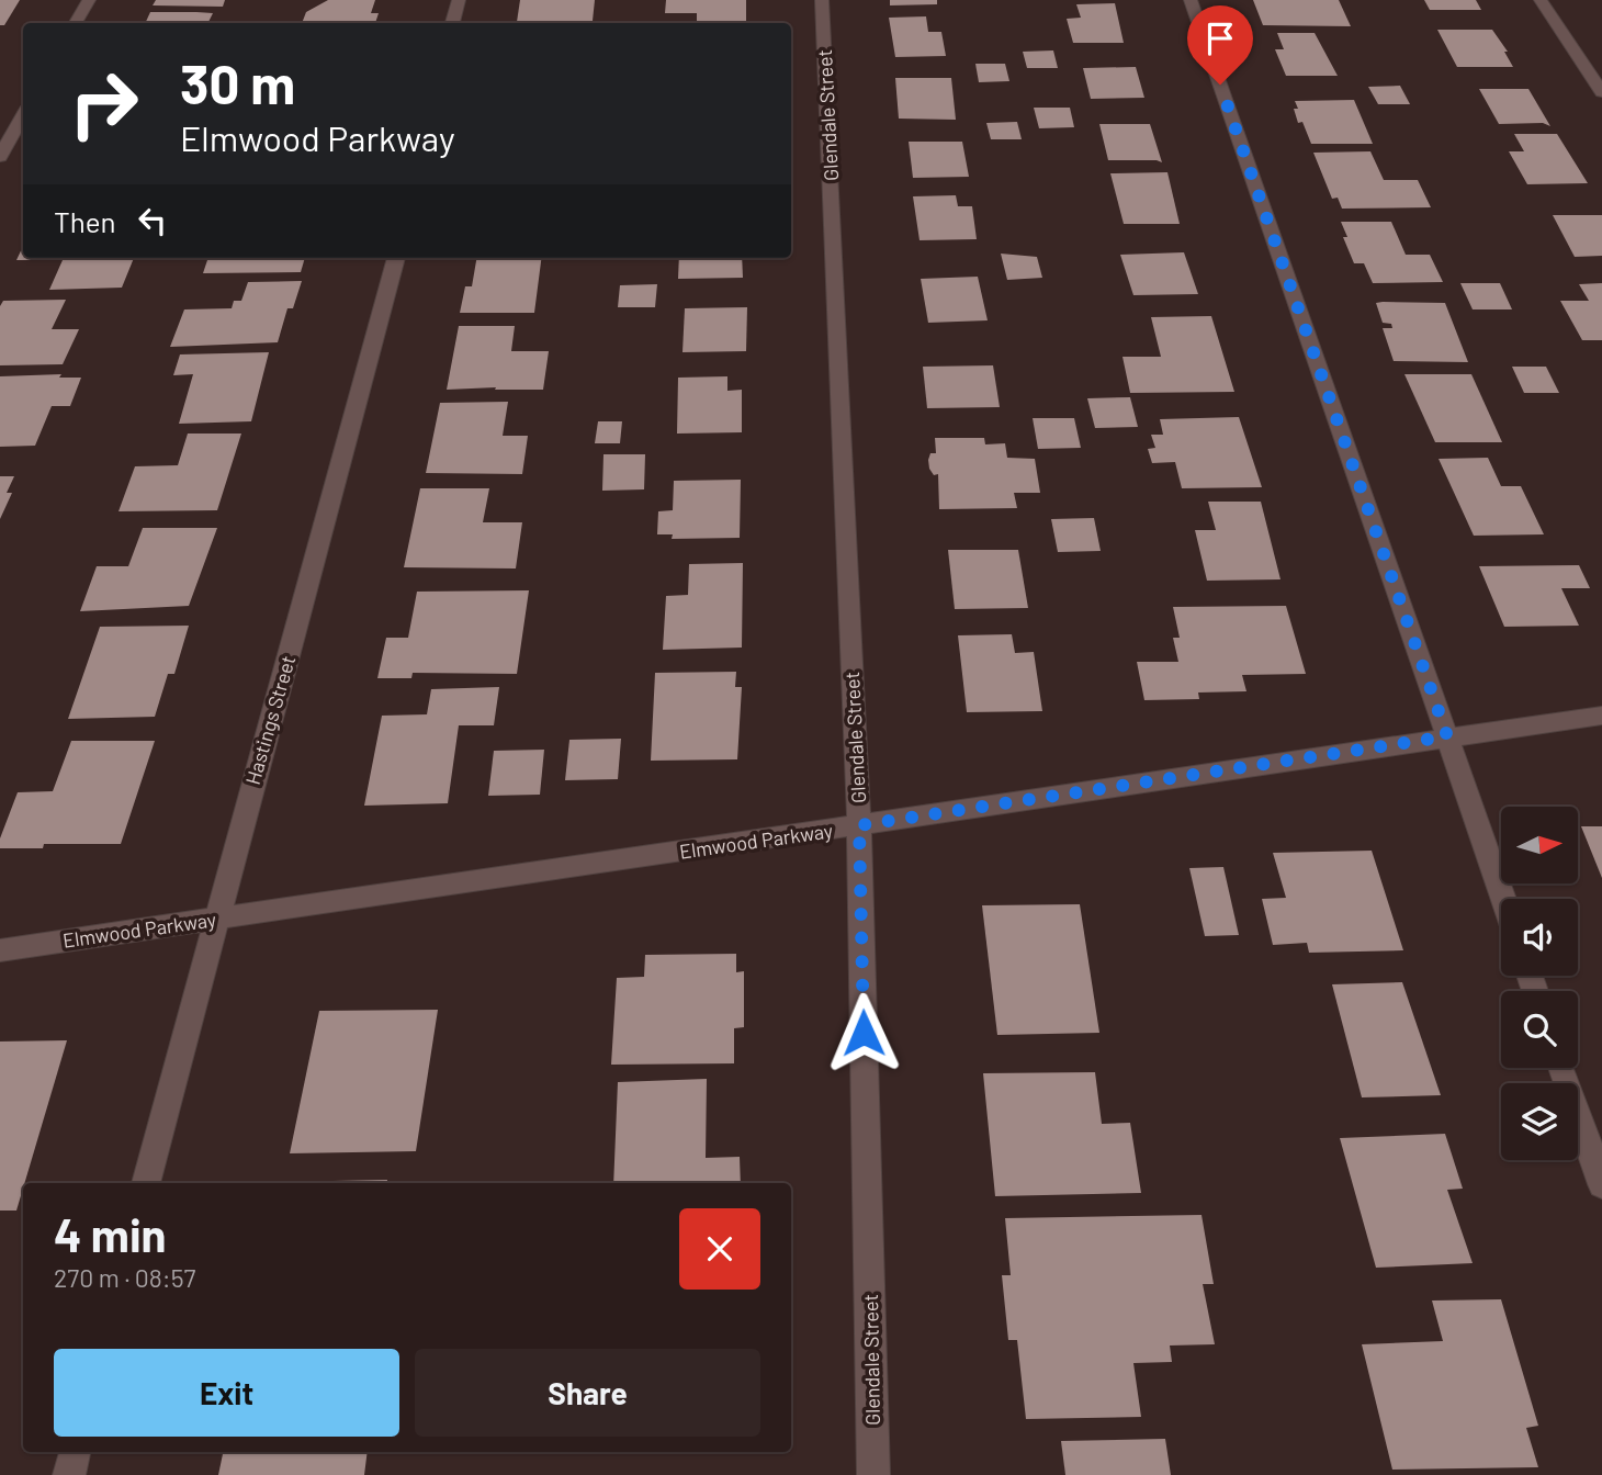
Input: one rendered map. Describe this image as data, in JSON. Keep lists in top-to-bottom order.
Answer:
{
  "streets": {
    "street": ["Glendale Street", "Hastings Street", "Elmwood Parkway"]
  },
  "crossings": [
    ["Glendale Street", "Elmwood Parkway"],
    ["Hastings Street", "Elmwood Parkway"]
  ],
  "north": "right",
  "page": {
    "turn": ["30 m", "Elmwood Parkway"],
    "then": "Then",
    "heading": ["4 min", "270 m · 08:57"],
    "buttons": ["Exit", "Share"]
  }
}
